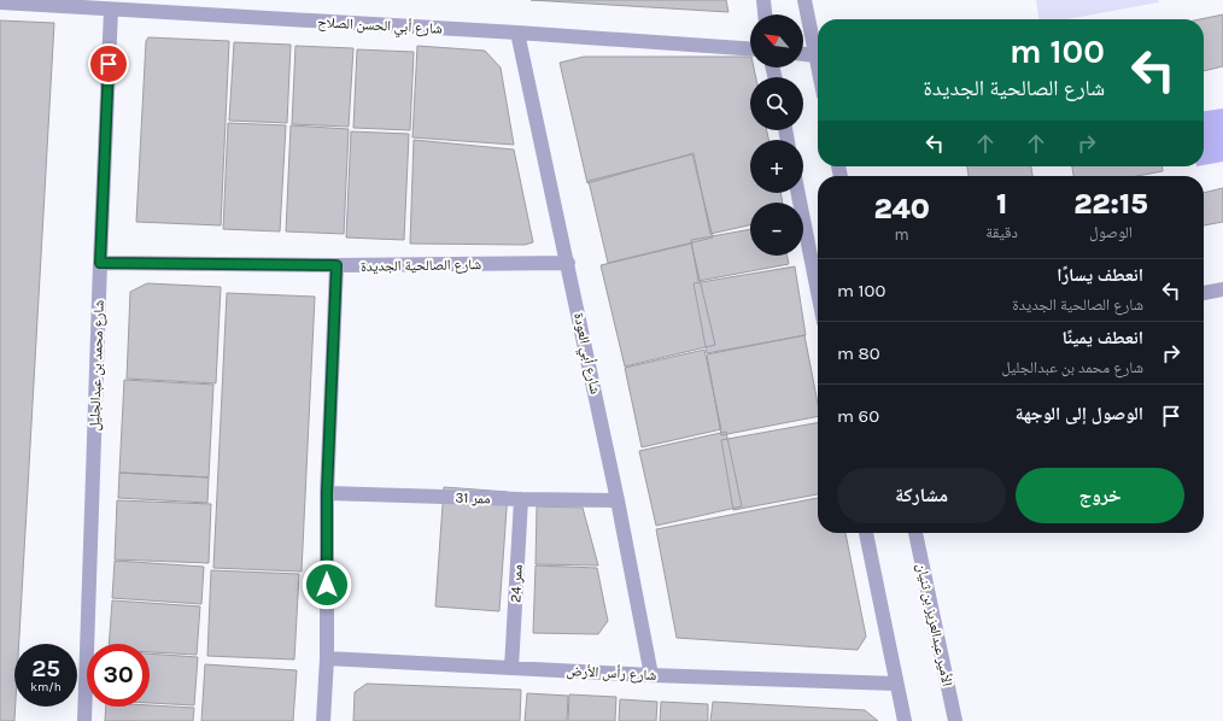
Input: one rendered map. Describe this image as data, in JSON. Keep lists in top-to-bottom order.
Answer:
{
  "streets": {
    "street": [
      "شارع أبي الحسن الصلاح",
      "شارع الصالحية الجديدة",
      "شارع أبي العودة",
      "شارع محمد بن عبدالجليل",
      "ممر 31",
      "ممر 24",
      "الأمير عبدالعزيز بن ثنيان",
      "شارع رأس الأرض"
    ]
  },
  "crossings": [
    ["شارع أبي الحسن الصلاح", "شارع أبي العودة"],
    ["شارع أبي الحسن الصلاح", "شارع محمد بن عبدالجليل"],
    ["شارع الصالحية الجديدة", "شارع أبي العودة"],
    ["شارع الصالحية الجديدة", "شارع محمد بن عبدالجليل"],
    ["شارع أبي العودة", "ممر 31"],
    ["شارع أبي العودة", "شارع رأس الأرض"],
    ["ممر 31", "ممر 24"],
    ["ممر 24", "شارع رأس الأرض"]
  ],
  "north": "top left",
  "page": {
    "map_buttons": ["+", "−"],
    "turn": ["100 m", "شارع الصالحية الجديدة"],
    "eta": [
      "22:15",
      "الوصول",
      "1",
      "دقيقة",
      "240",
      "m"
    ],
    "list": [
      {
        "name": "انعطف يسارًا",
        "note": "شارع الصالحية الجديدة",
        "value": "100 m"
      },
      {
        "name": "انعطف يمينًا",
        "note": "شارع محمد بن عبدالجليل",
        "value": "80 m"
      },
      {
        "name": "الوصول إلى الوجهة",
        "value": "60 m"
      }
    ],
    "buttons": ["خروج", "مشاركة"],
    "speed": "25 km/h",
    "limit": "30"
  }
}
